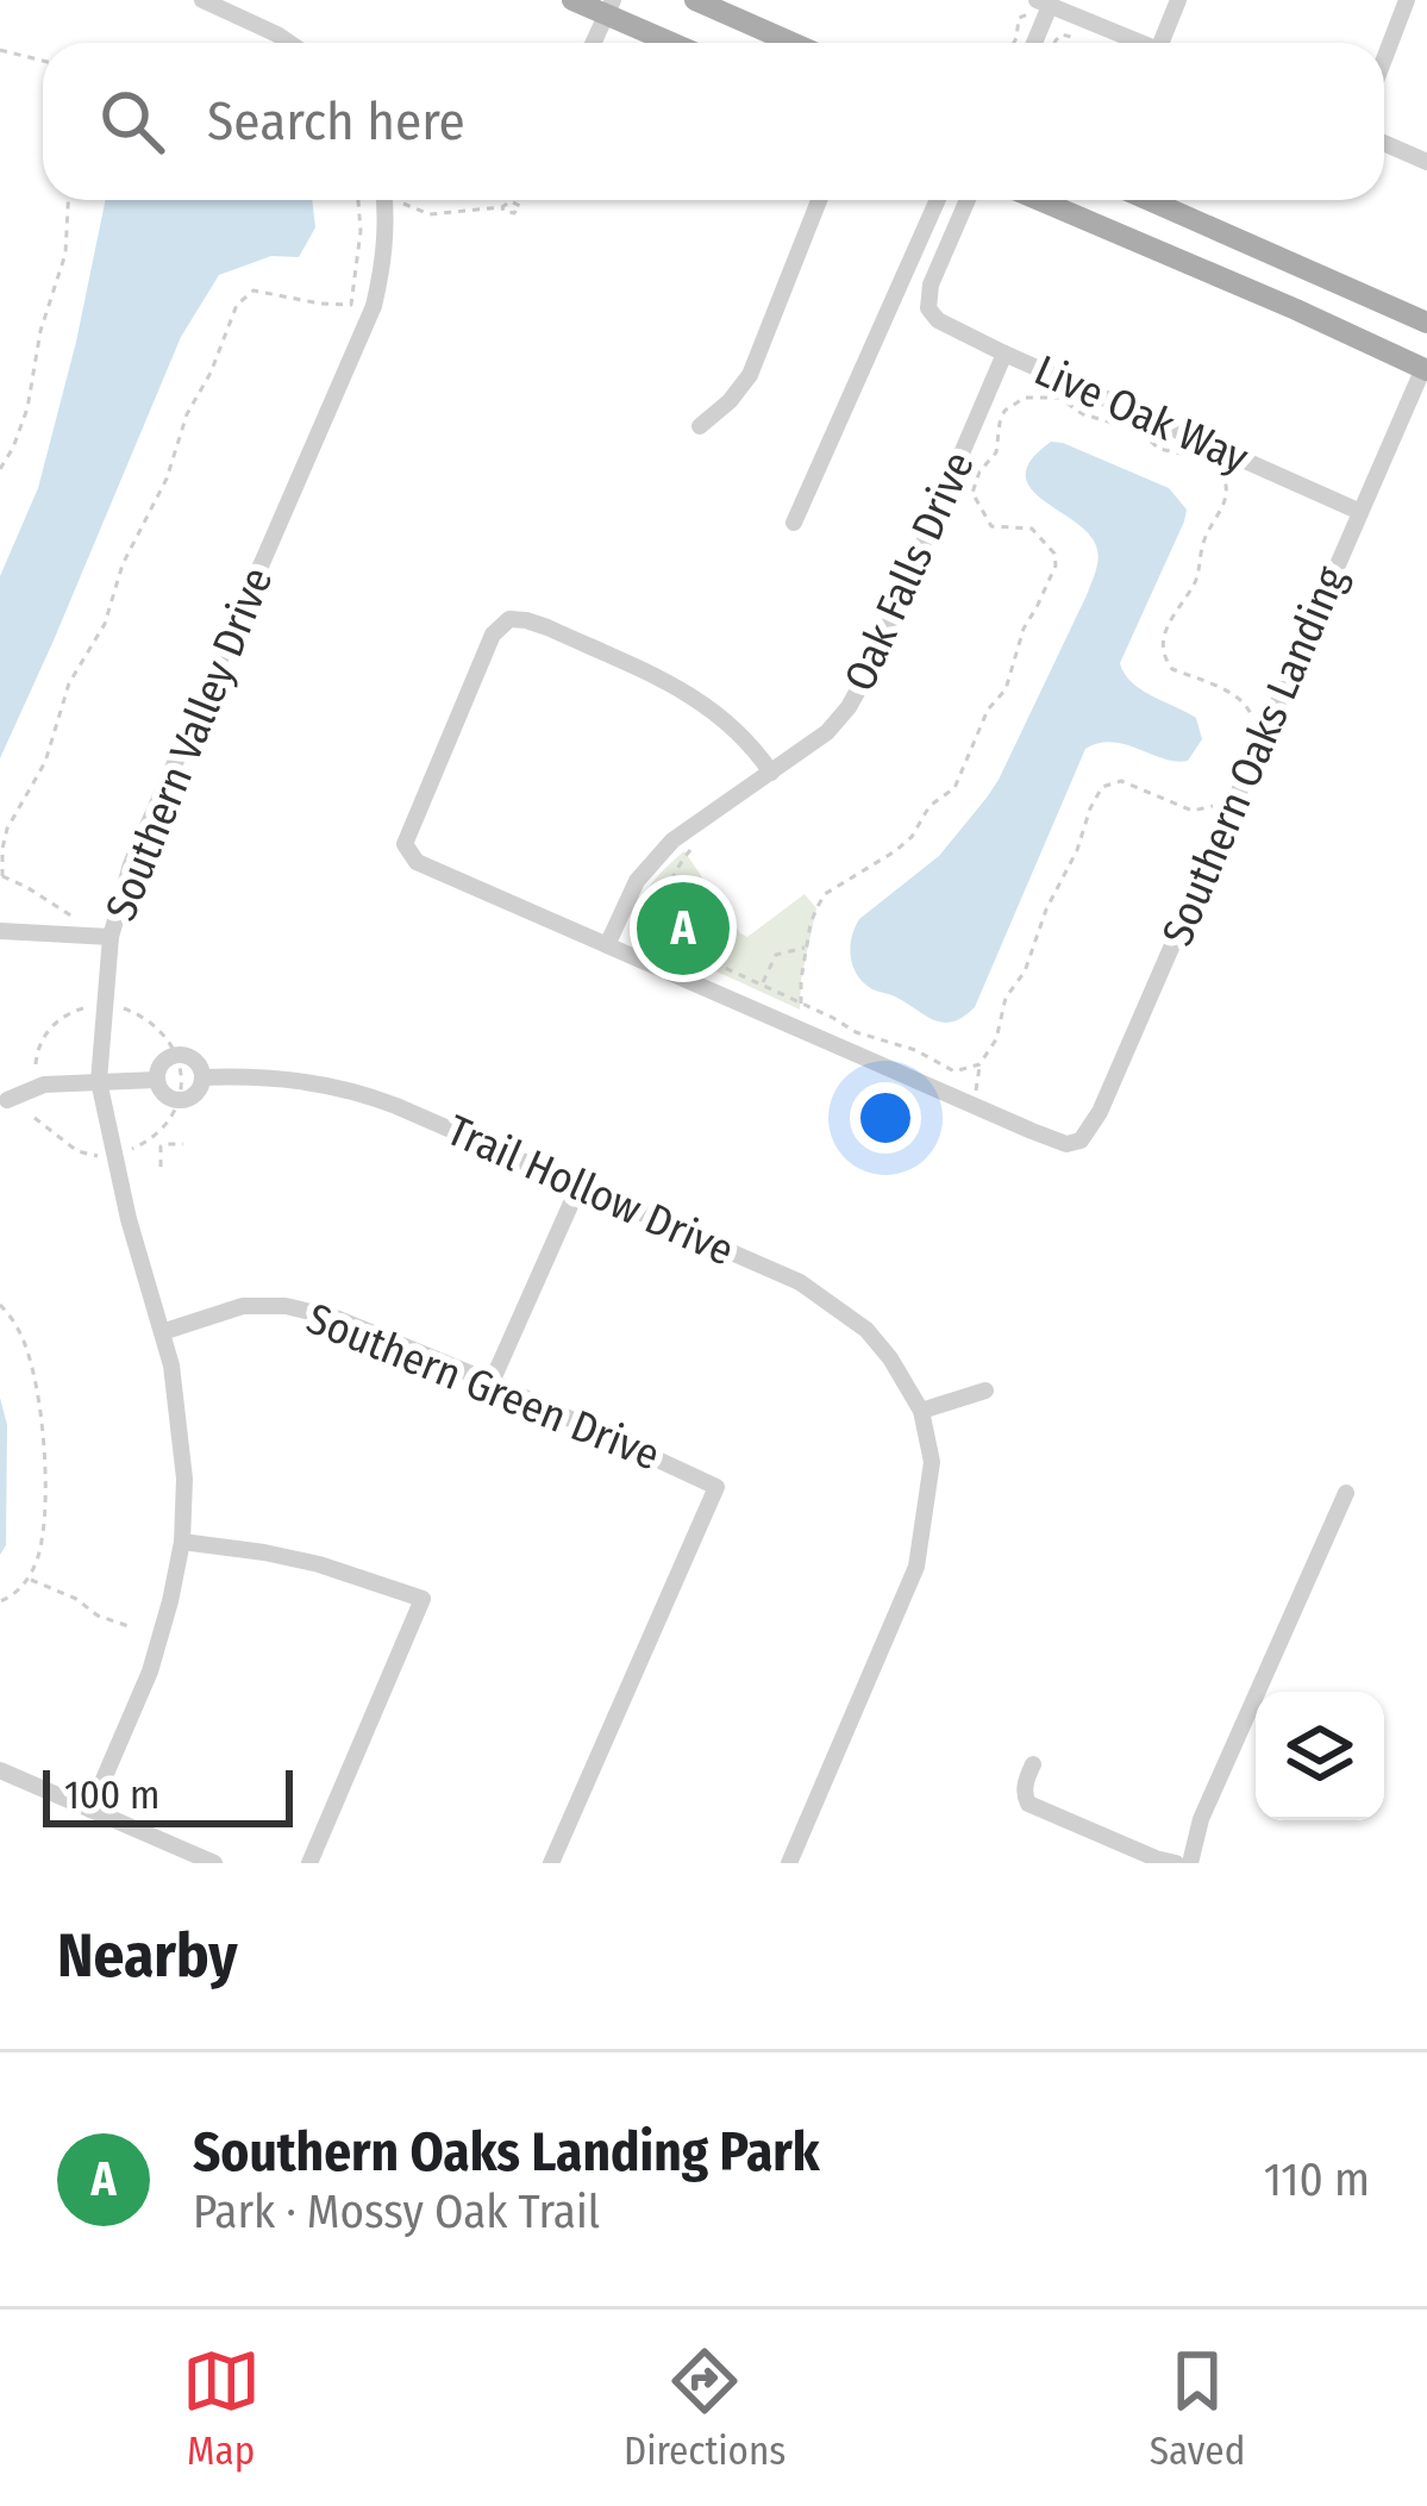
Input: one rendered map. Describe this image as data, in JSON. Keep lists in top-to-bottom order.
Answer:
{
  "streets": {
    "street": [
      "Live Oak Way",
      "Oak Falls Drive",
      "Southern Valley Drive",
      "Southern Oaks Landing",
      "Trail Hollow Drive",
      "Southern Green Drive"
    ]
  },
  "crossings": [
    ["Live Oak Way", "Oak Falls Drive"],
    ["Live Oak Way", "Southern Oaks Landing"],
    ["Southern Valley Drive", "Trail Hollow Drive"],
    ["Southern Valley Drive", "Southern Green Drive"]
  ],
  "scale_bar": "100 m",
  "page": {
    "search": "Search here",
    "pins": "A",
    "scale": "100 m",
    "heading": "Nearby",
    "list": [
      {
        "mark": "A",
        "name": "Southern Oaks Landing Park",
        "note": "Park · Mossy Oak Trail",
        "value": "110 m"
      }
    ],
    "nav": ["Map", "Directions", "Saved"]
  }
}
